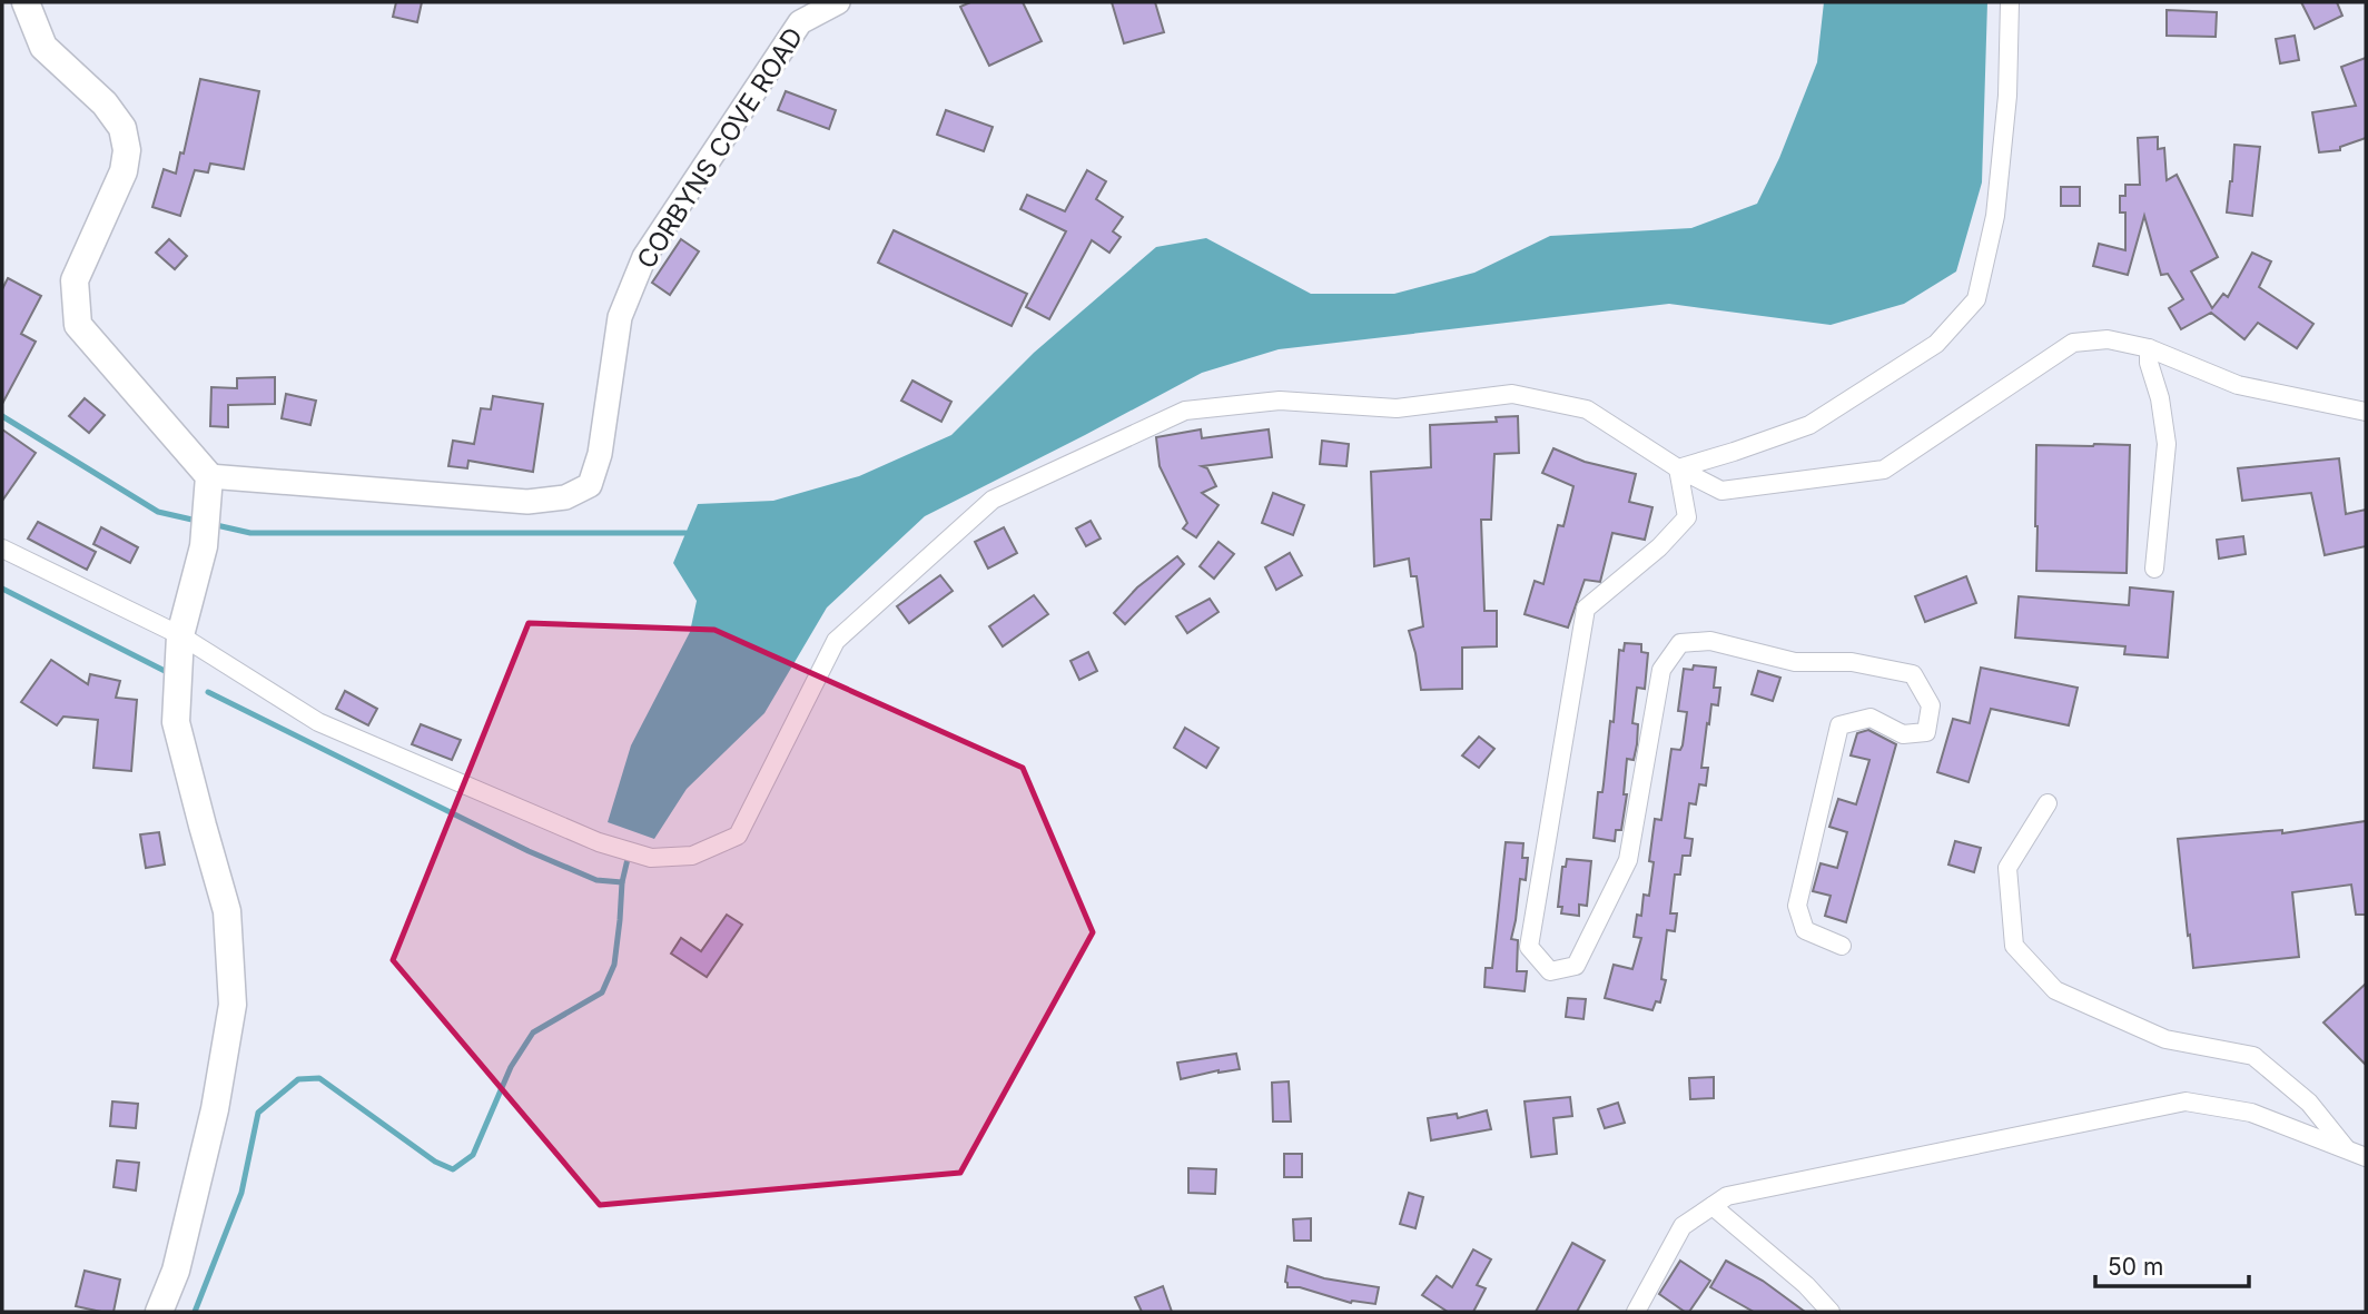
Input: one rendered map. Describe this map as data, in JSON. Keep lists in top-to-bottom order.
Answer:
{
  "streets": {
    "main road": ["CORBYNS COVE ROAD"]
  },
  "scale_bar": "50 m"
}
